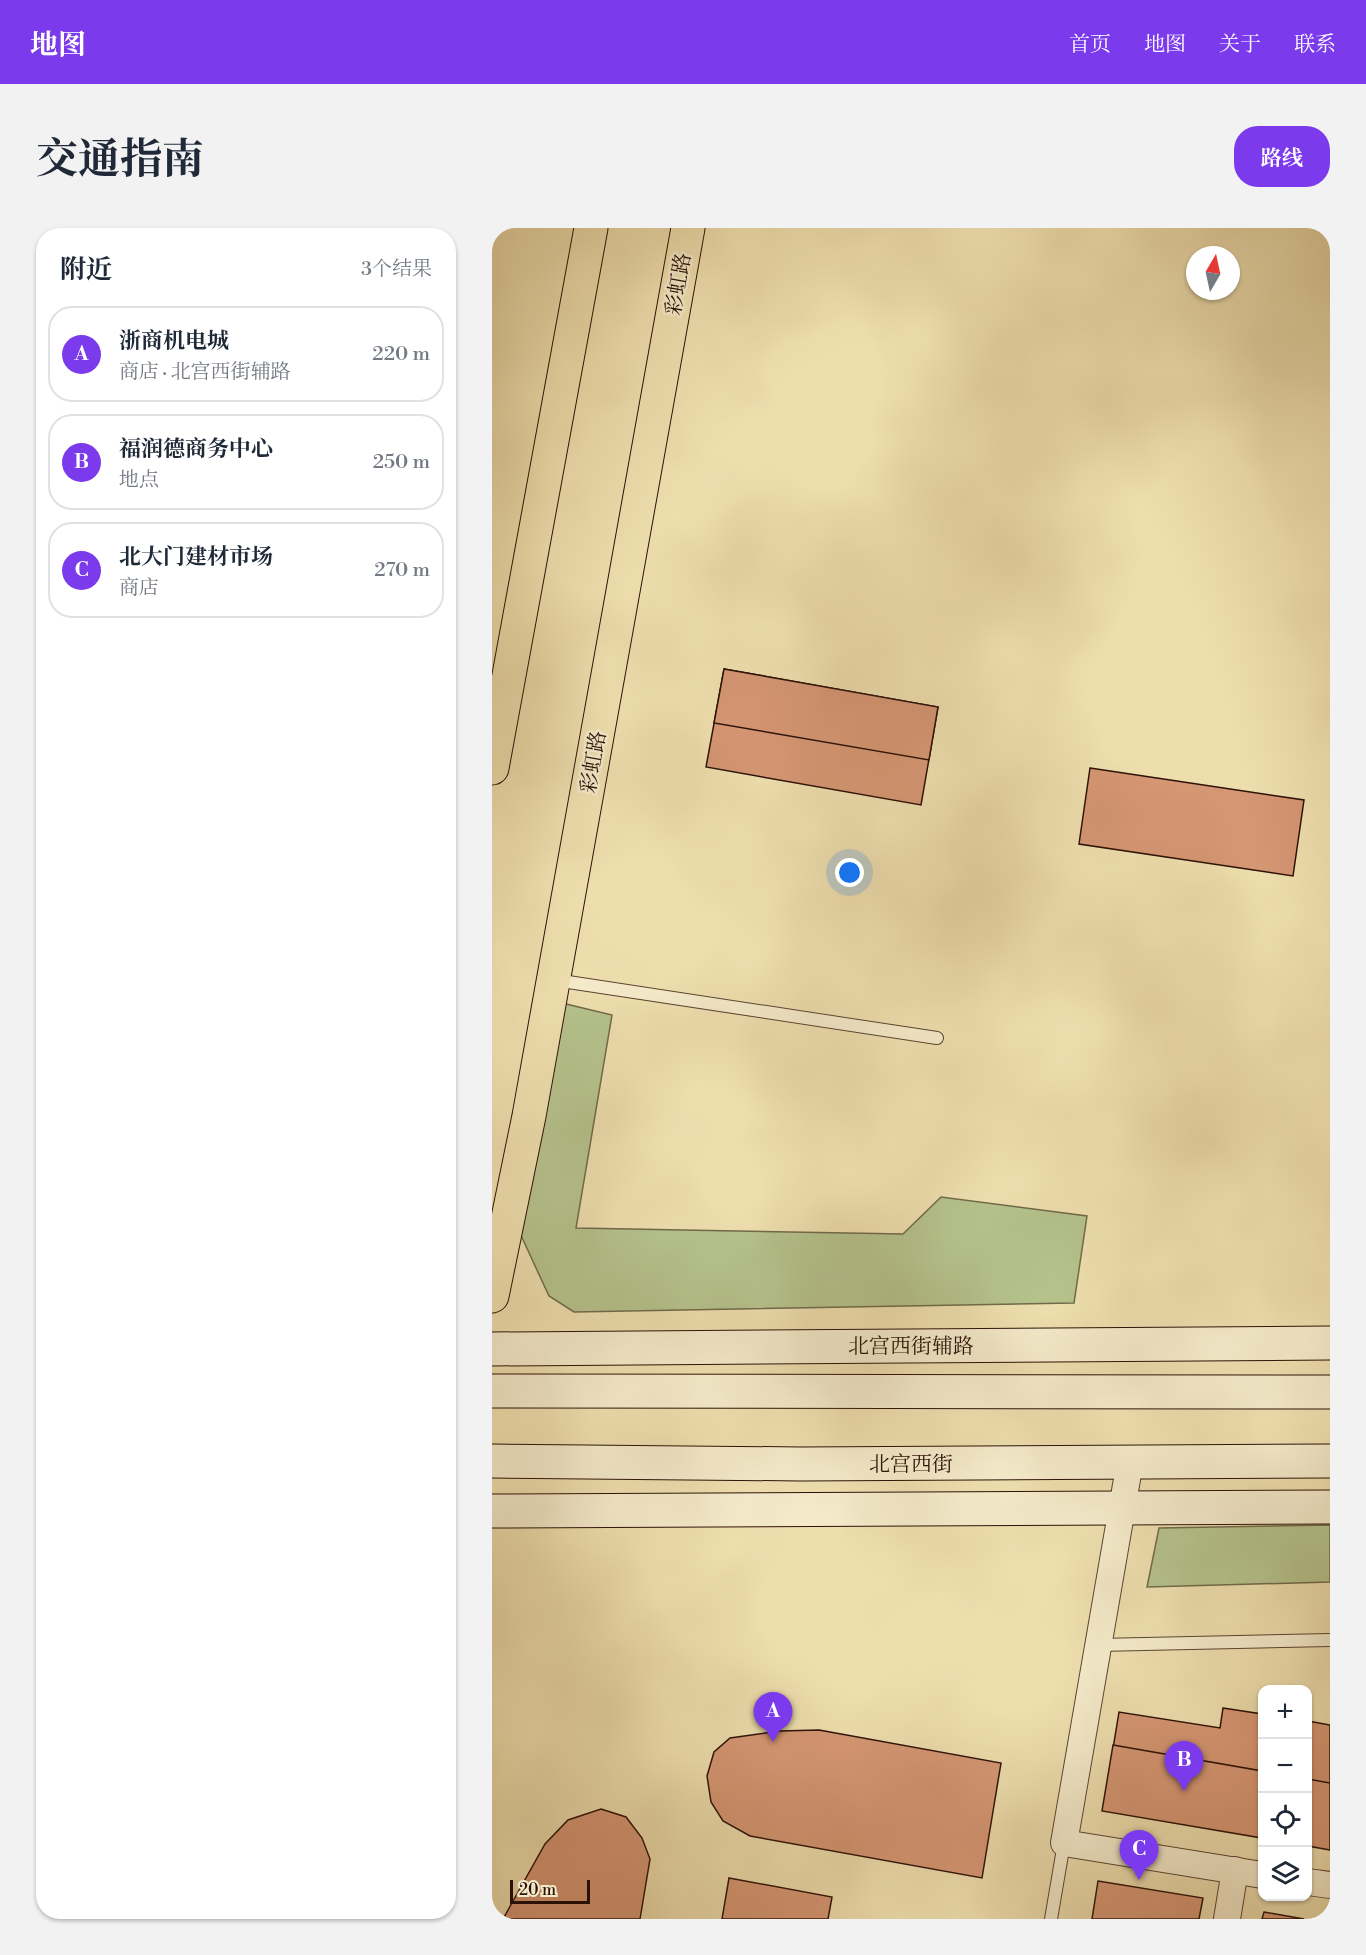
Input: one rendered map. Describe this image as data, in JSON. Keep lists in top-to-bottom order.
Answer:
{
  "streets": {
    "main road": ["彩虹路"],
    "street": ["北宫西街辅路", "北宫西街"]
  },
  "scale_bar": "20 m",
  "north": "top",
  "page": {
    "header": "地图",
    "nav": [
      "首页",
      "地图",
      "关于",
      "联系"
    ],
    "title": "交通指南",
    "buttons": "路线",
    "heading": ["附近", "3个结果"],
    "list": [
      {
        "mark": "A",
        "name": "浙商机电城",
        "note": "商店 · 北宫西街辅路",
        "value": "220 m"
      },
      {
        "mark": "B",
        "name": "福润德商务中心",
        "note": "地点",
        "value": "250 m"
      },
      {
        "mark": "C",
        "name": "北大门建材市场",
        "note": "商店",
        "value": "270 m"
      }
    ],
    "map_buttons": ["+", "−"],
    "pins": ["A", "B", "C"],
    "scale": "20 m"
  }
}
